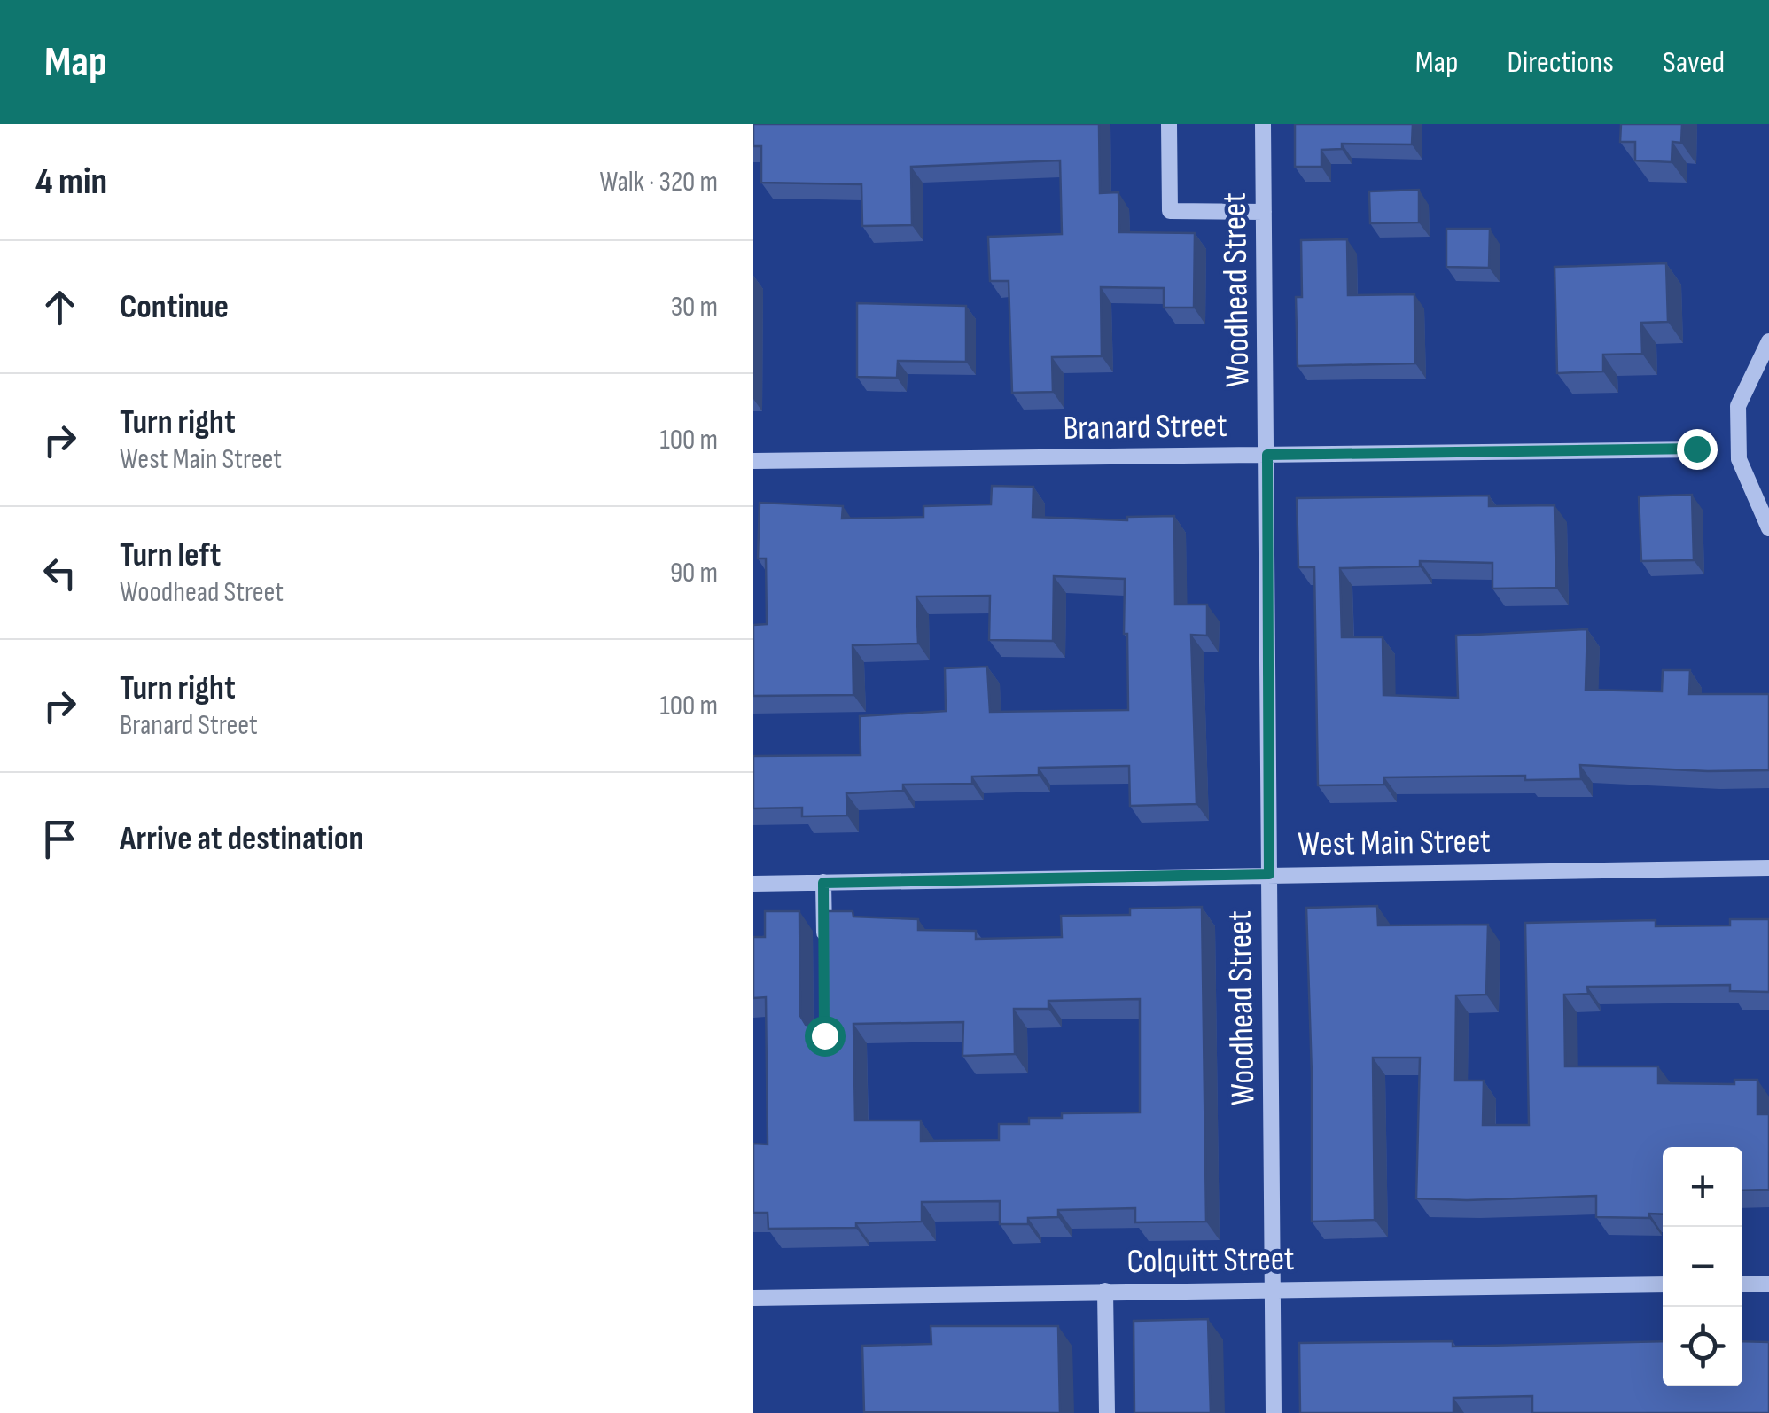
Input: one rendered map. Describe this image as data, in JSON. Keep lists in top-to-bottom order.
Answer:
{
  "streets": {
    "street": [
      "Woodhead Street",
      "Branard Street",
      "West Main Street",
      "Colquitt Street"
    ]
  },
  "crossings": [
    ["Woodhead Street", "Branard Street"],
    ["Woodhead Street", "West Main Street"],
    ["Woodhead Street", "Colquitt Street"]
  ],
  "page": {
    "header": "Map",
    "nav": ["Map", "Directions", "Saved"],
    "heading": ["4 min", "Walk · 320 m"],
    "list": [
      ["Continue", "30 m"],
      ["Turn right", "West Main Street", "100 m"],
      ["Turn left", "Woodhead Street", "90 m"],
      ["Turn right", "Branard Street", "100 m"],
      "Arrive at destination"
    ],
    "map_buttons": ["+", "−"]
  }
}
